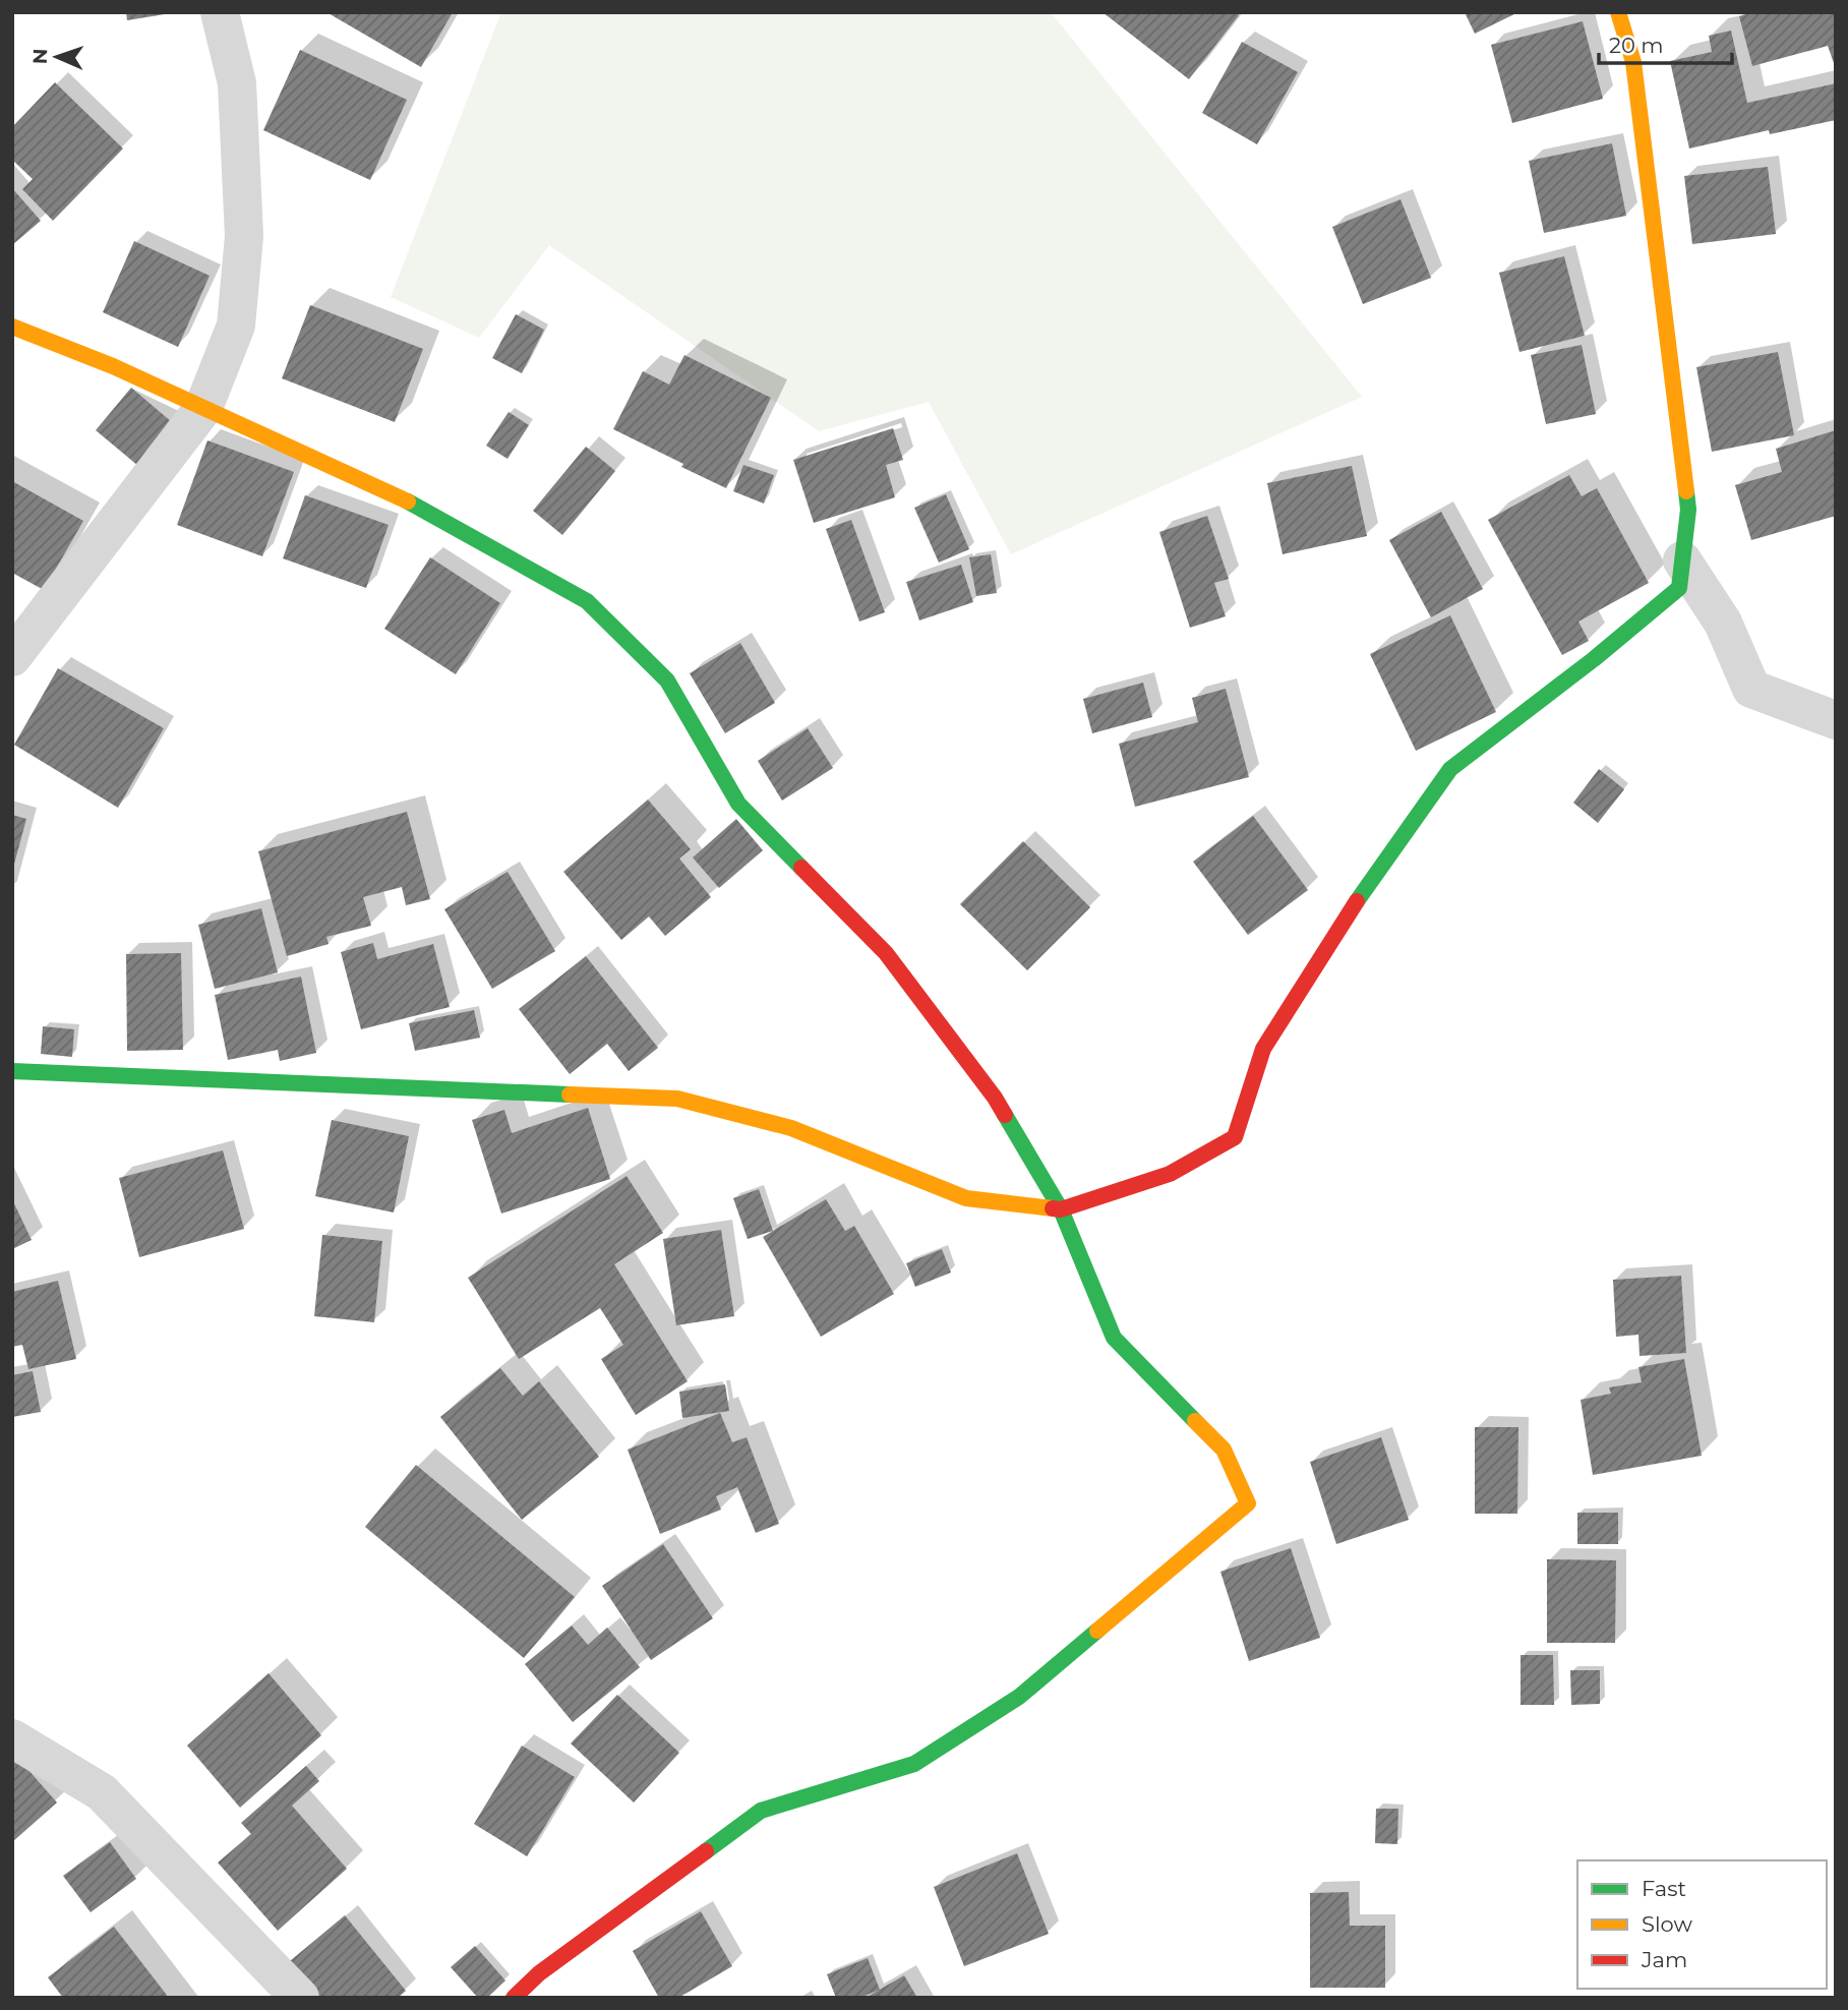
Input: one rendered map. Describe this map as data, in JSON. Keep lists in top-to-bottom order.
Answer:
{
  "legend": ["Fast", "Slow", "Jam"],
  "scale_bar": "20 m",
  "north": "left"
}
